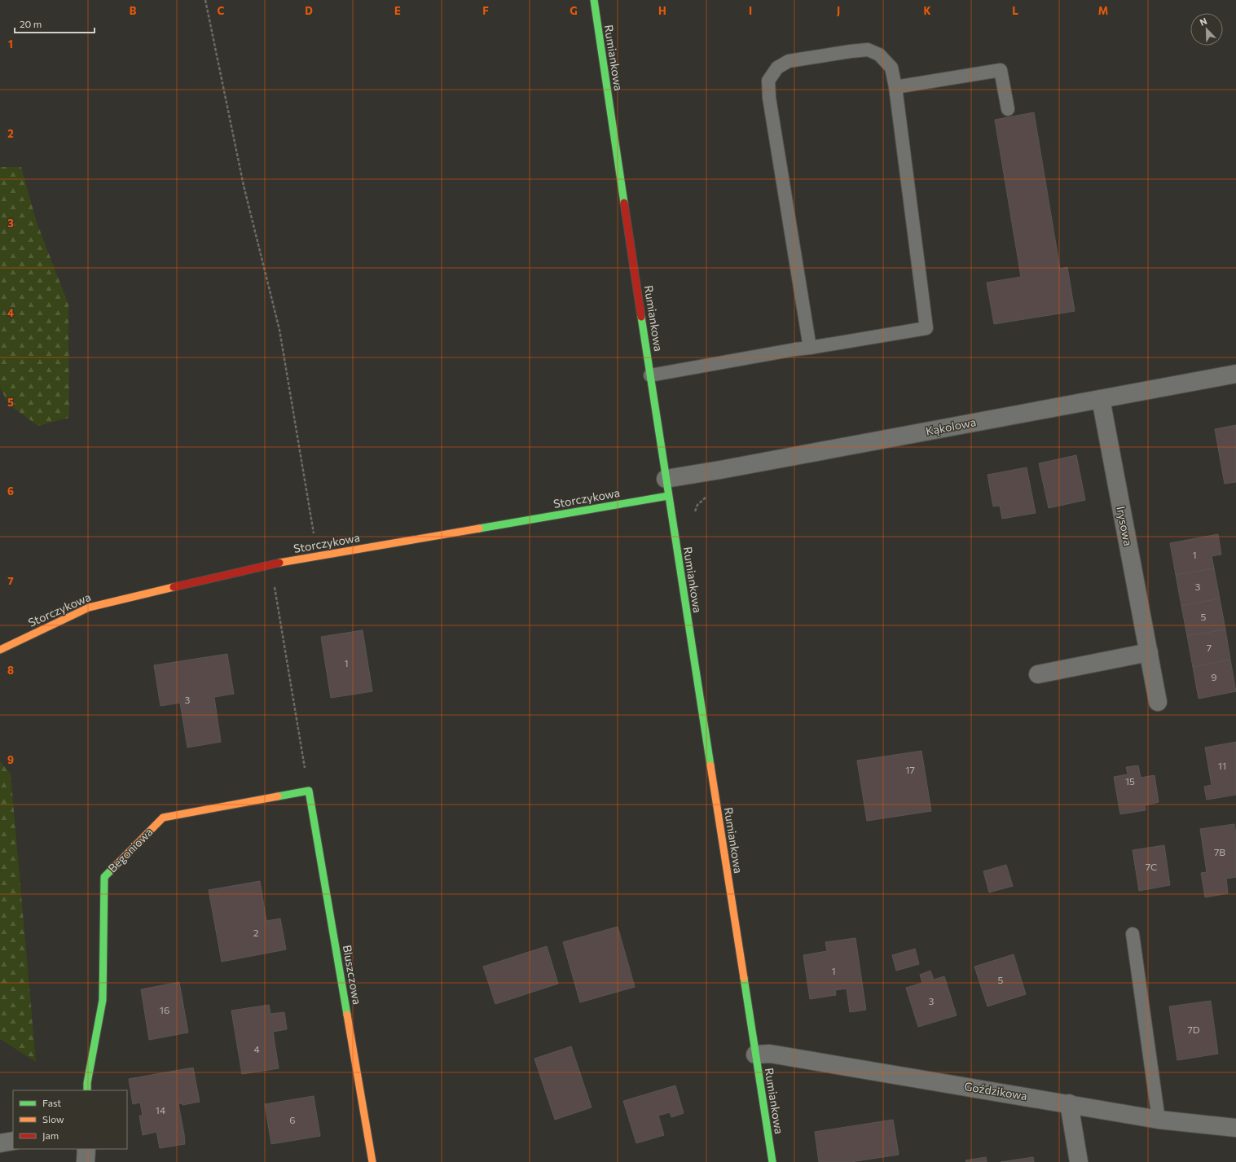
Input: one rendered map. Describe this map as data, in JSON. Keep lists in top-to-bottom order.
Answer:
{
  "streets": {
    "street": [
      "Rumiankowa",
      "Kąkolowa",
      "Storczykowa",
      "Irysowa",
      "Begoniowa",
      "Bluszczowa",
      "Goździkowa"
    ]
  },
  "crossings": [
    ["Rumiankowa", "Kąkolowa"],
    ["Rumiankowa", "Storczykowa"],
    ["Rumiankowa", "Goździkowa"],
    ["Kąkolowa", "Irysowa"],
    ["Begoniowa", "Bluszczowa"]
  ],
  "house_numbers": [
    "1",
    "3",
    "5",
    "7",
    "1",
    "9",
    "3",
    "11",
    "17",
    "15",
    "7B",
    "7C",
    "2",
    "1",
    "5",
    "3",
    "16",
    "7D",
    "4",
    "14",
    "6"
  ],
  "legend": ["Fast", "Slow", "Jam"],
  "scale_bar": "20 m",
  "north": "top left",
  "grid": {
    "columns": [
      "B",
      "C",
      "D",
      "E",
      "F",
      "G",
      "H",
      "I",
      "J",
      "K",
      "L",
      "M"
    ],
    "rows": [
      "1",
      "2",
      "3",
      "4",
      "5",
      "6",
      "7",
      "8",
      "9"
    ]
  }
}
